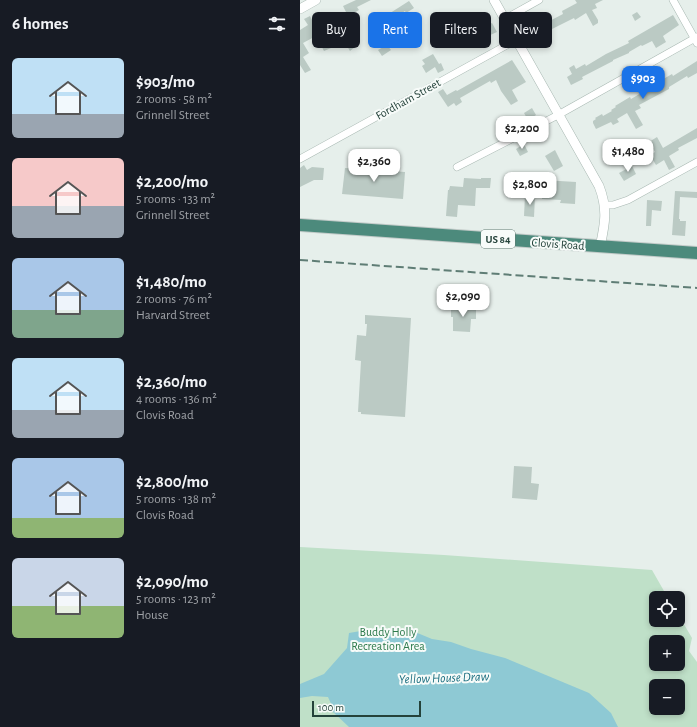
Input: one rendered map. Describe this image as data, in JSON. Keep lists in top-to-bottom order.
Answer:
{
  "streets": {
    "highway": ["US 84", "Clovis Road"],
    "street": ["Fordham Street"]
  },
  "water": ["Yellow House Draw"],
  "parks": ["Buddy Holly Recreation Area"],
  "scale_bar": "100 m",
  "page": {
    "heading": "6 homes",
    "chip": [
      "Buy",
      "Rent",
      "Filters",
      "New"
    ],
    "list": [
      {
        "name": "$903/mo",
        "note": "2 rooms · 58 m² · Grinnell Street"
      },
      {
        "name": "$2,200/mo",
        "note": "5 rooms · 133 m² · Grinnell Street"
      },
      {
        "name": "$1,480/mo",
        "note": "2 rooms · 76 m² · Harvard Street"
      },
      {
        "name": "$2,360/mo",
        "note": "4 rooms · 136 m² · Clovis Road"
      },
      {
        "name": "$2,800/mo",
        "note": "5 rooms · 138 m² · Clovis Road"
      },
      {
        "name": "$2,090/mo",
        "note": "5 rooms · 123 m² · House"
      }
    ],
    "price": [
      "$903",
      "$2,200",
      "$1,480",
      "$2,360",
      "$2,800",
      "$2,090"
    ],
    "map_buttons": ["+", "−"],
    "scale": "100 m"
  }
}
